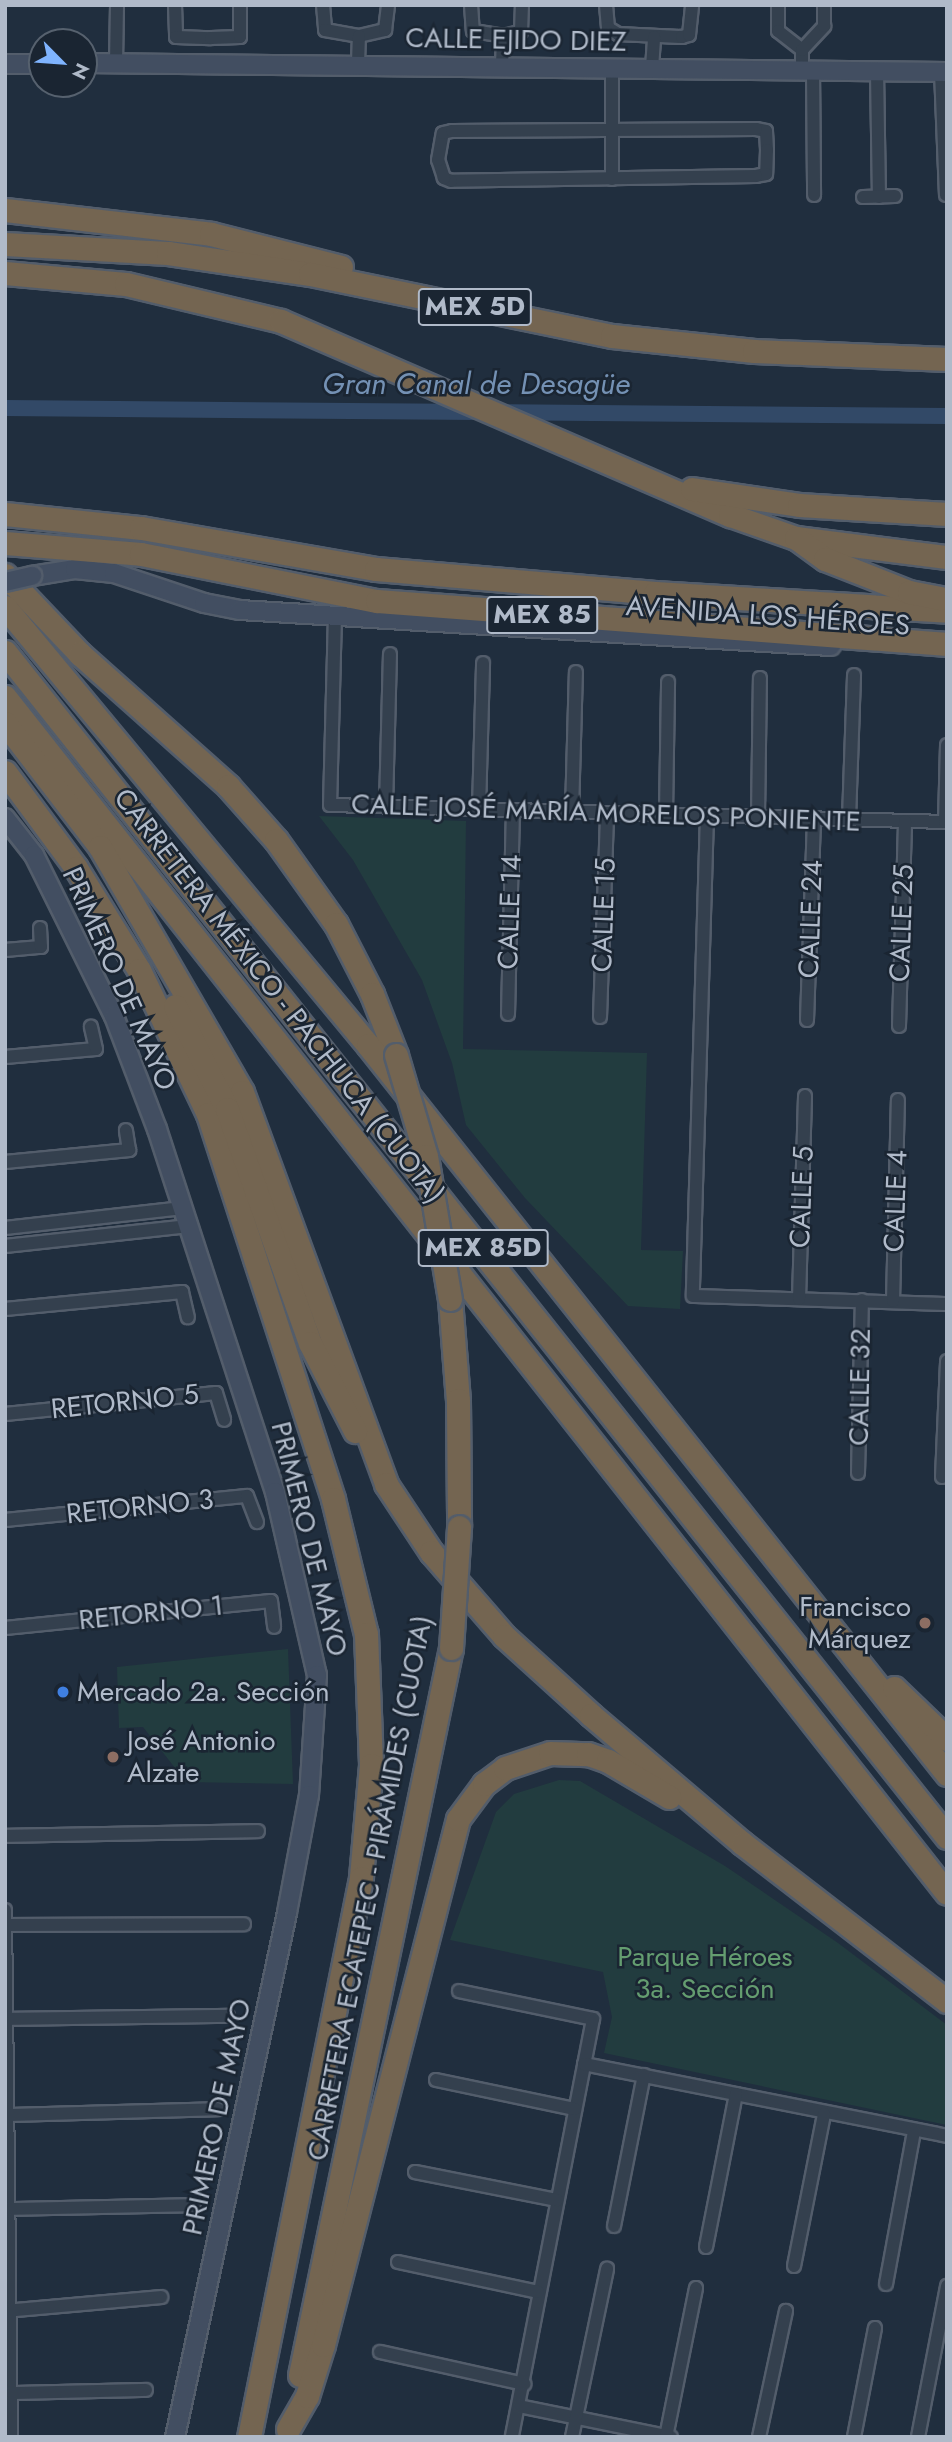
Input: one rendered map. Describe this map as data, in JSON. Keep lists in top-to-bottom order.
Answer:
{
  "streets": {
    "highway": [
      "MEX 5D",
      "MEX 85",
      "CARRETERA MÉXICO - PACHUCA (CUOTA)",
      "MEX 85D",
      "CARRETERA ECATEPEC - PIRÁMIDES (CUOTA)"
    ],
    "main road": ["CALLE EJIDO DIEZ", "AVENIDA LOS HÉROES", "PRIMERO DE MAYO"],
    "street": [
      "CALLE JOSÉ MARÍA MORELOS PONIENTE",
      "CALLE 14",
      "CALLE 15",
      "CALLE 24",
      "CALLE 25",
      "CALLE 5",
      "CALLE 4",
      "CALLE 32",
      "RETORNO 5",
      "RETORNO 3",
      "RETORNO 1"
    ]
  },
  "crossings": [
    ["AVENIDA LOS HÉROES", "CALLE JOSÉ MARÍA MORELOS PONIENTE"],
    ["CALLE JOSÉ MARÍA MORELOS PONIENTE", "CALLE 14"],
    ["CALLE JOSÉ MARÍA MORELOS PONIENTE", "CALLE 15"],
    ["CALLE JOSÉ MARÍA MORELOS PONIENTE", "CALLE 24"],
    ["CALLE JOSÉ MARÍA MORELOS PONIENTE", "CALLE 25"]
  ],
  "water": ["Gran Canal de Desagüe"],
  "parks": ["Parque Héroes 3a. Sección"],
  "places": ["Francisco Márquez", "Mercado 2a. Sección", "José Antonio Alzate"],
  "north": "bottom right"
}
